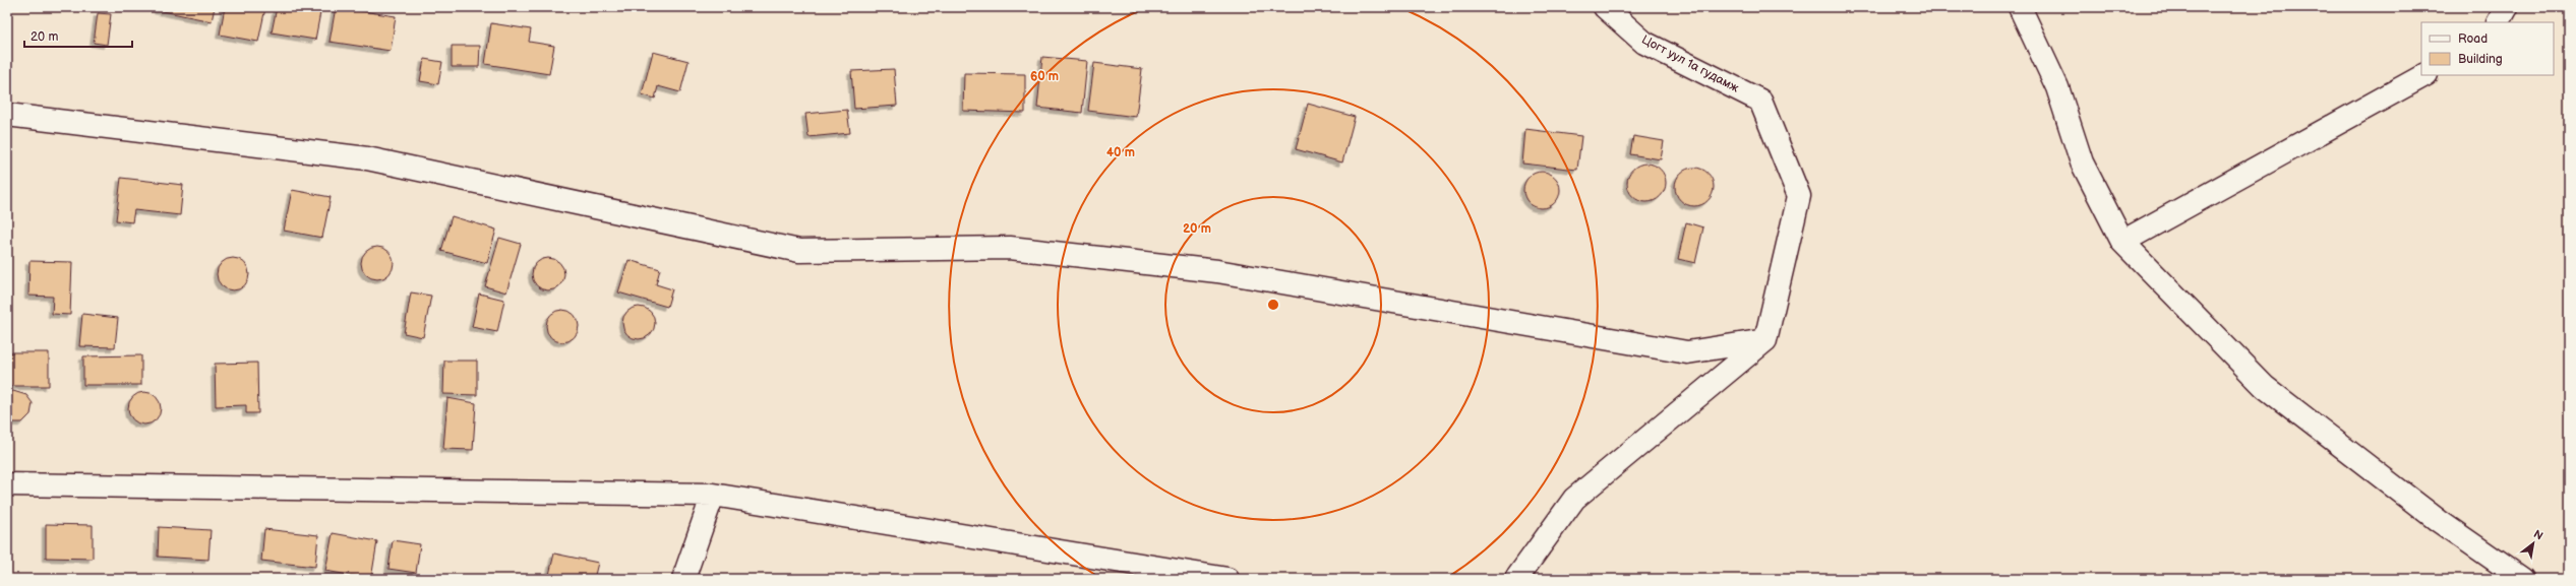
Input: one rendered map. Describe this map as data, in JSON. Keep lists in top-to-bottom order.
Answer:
{
  "streets": {
    "street": ["Цогт уул 1а гудамж"]
  },
  "legend": ["Road", "Building"],
  "scale_bar": "20 m",
  "north": "top right",
  "rings": ["60 m", "40 m", "20 m"]
}
